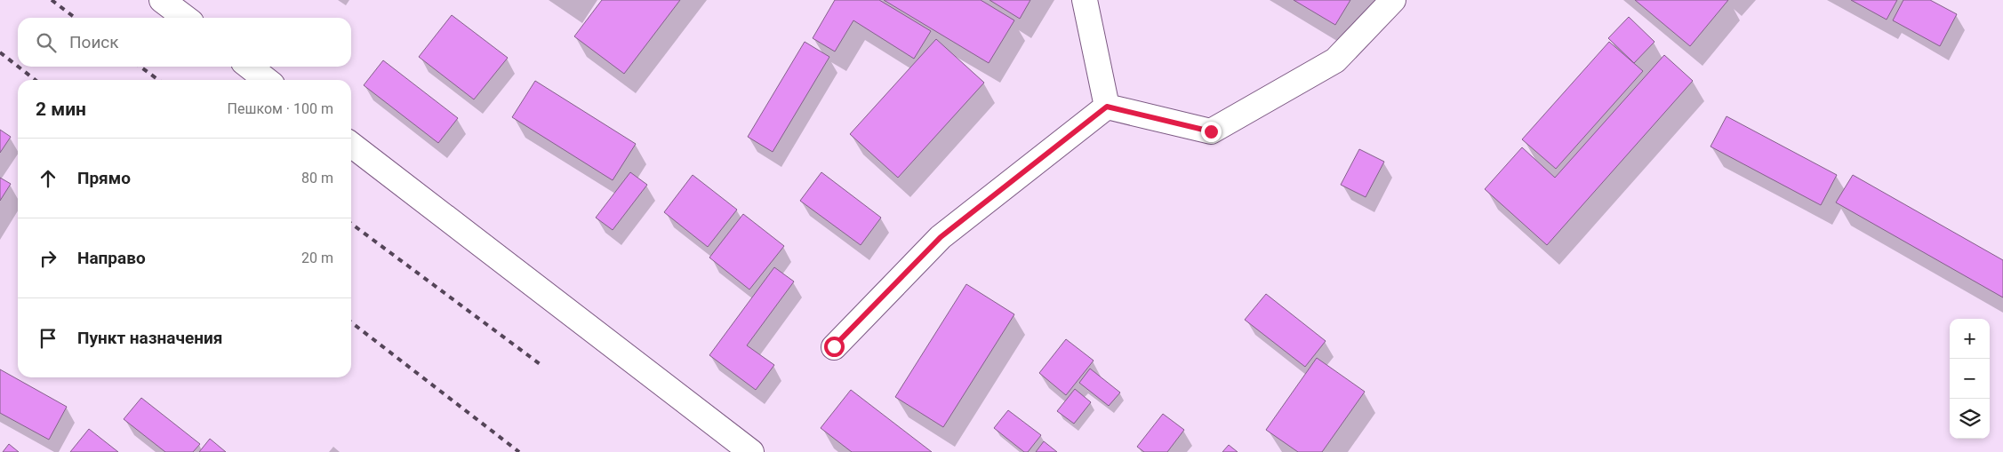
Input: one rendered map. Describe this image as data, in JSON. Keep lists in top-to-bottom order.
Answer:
{
  "page": {
    "search": "Поиск",
    "heading": ["2 мин", "Пешком · 100 m"],
    "list": [
      ["Прямо", "80 m"],
      ["Направо", "20 m"],
      "Пункт назначения"
    ],
    "map_buttons": ["+", "−"]
  }
}
